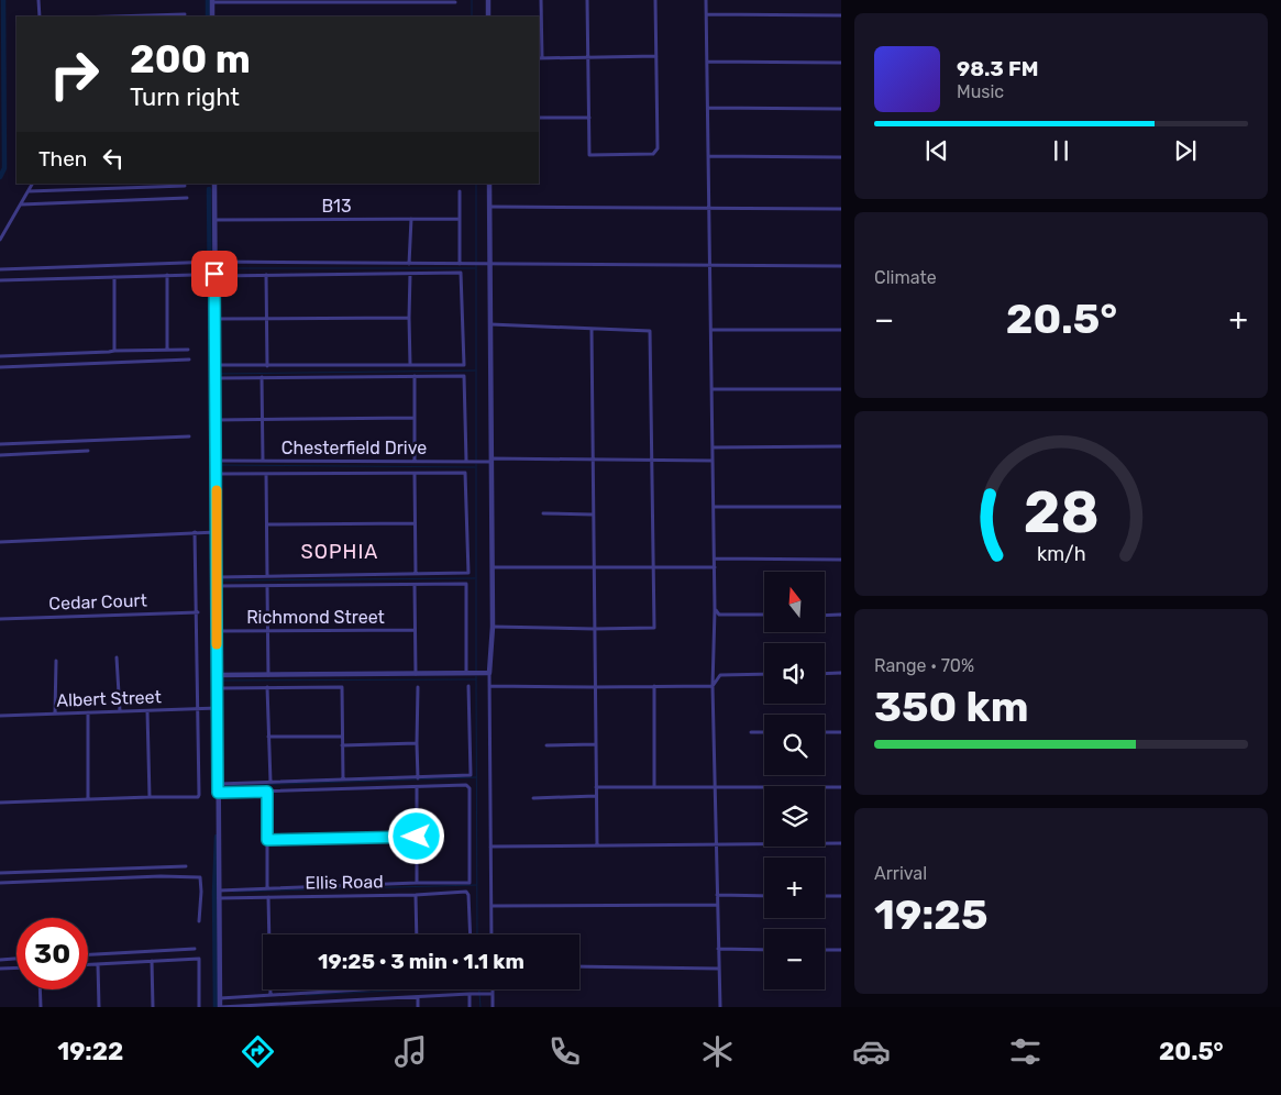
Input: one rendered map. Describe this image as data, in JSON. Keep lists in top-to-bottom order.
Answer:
{
  "streets": {
    "street": [
      "B13",
      "Chesterfield Drive",
      "Cedar Court",
      "Richmond Street",
      "Albert Street",
      "Ellis Road"
    ]
  },
  "districts": ["SOPHIA"],
  "north": "top",
  "page": {
    "turn": ["200 m", "Turn right"],
    "song": ["98.3 FM", "Music"],
    "then": "Then",
    "tile": [
      "Climate",
      ["Range · 70%", "350 km"],
      ["Arrival", "19:25"]
    ],
    "heat": ["−", "20.5°", "+"],
    "map_buttons": ["+", "−"],
    "limit": "30",
    "trip": "19:25 · 3 min · 1.1 km",
    "tabs": ["19:22", "20.5°"],
    "gauge": ["28", "km/h"]
  }
}
